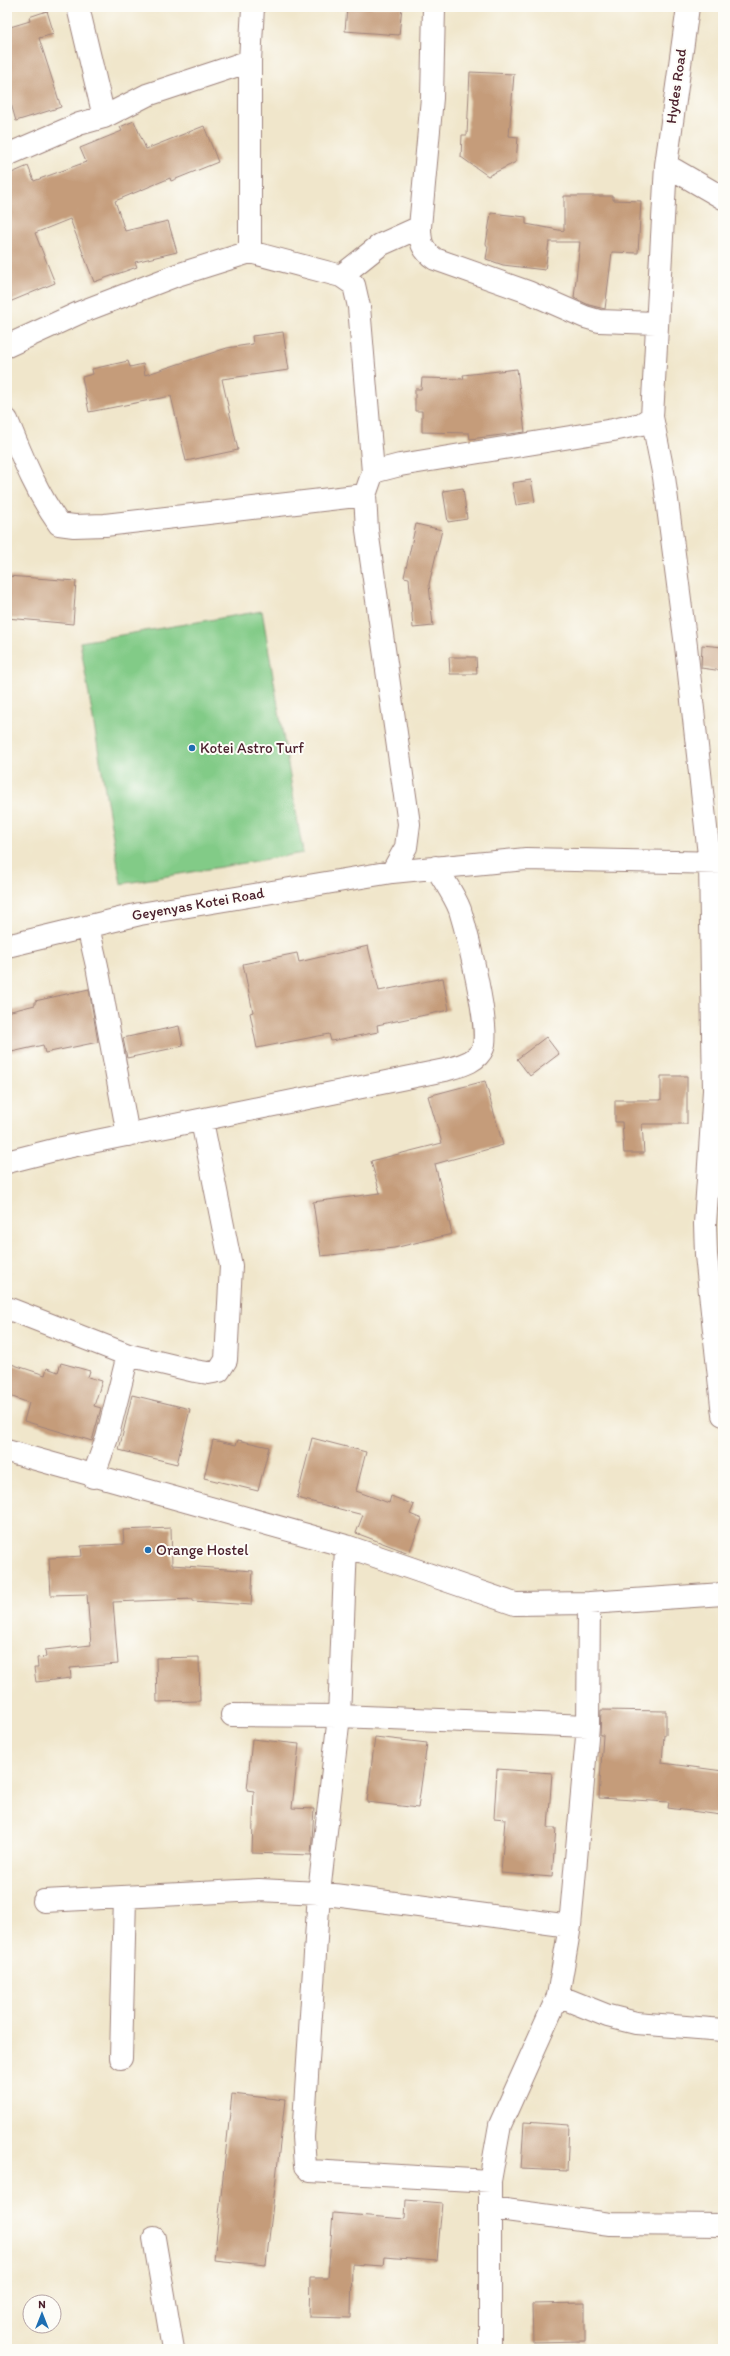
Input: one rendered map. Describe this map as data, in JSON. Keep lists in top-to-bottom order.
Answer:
{
  "streets": {
    "street": ["Hydes Road", "Geyenyas Kotei Road"]
  },
  "crossings": [
    ["Hydes Road", "Geyenyas Kotei Road"]
  ],
  "places": ["Kotei Astro Turf", "Orange Hostel"],
  "north": "top"
}
